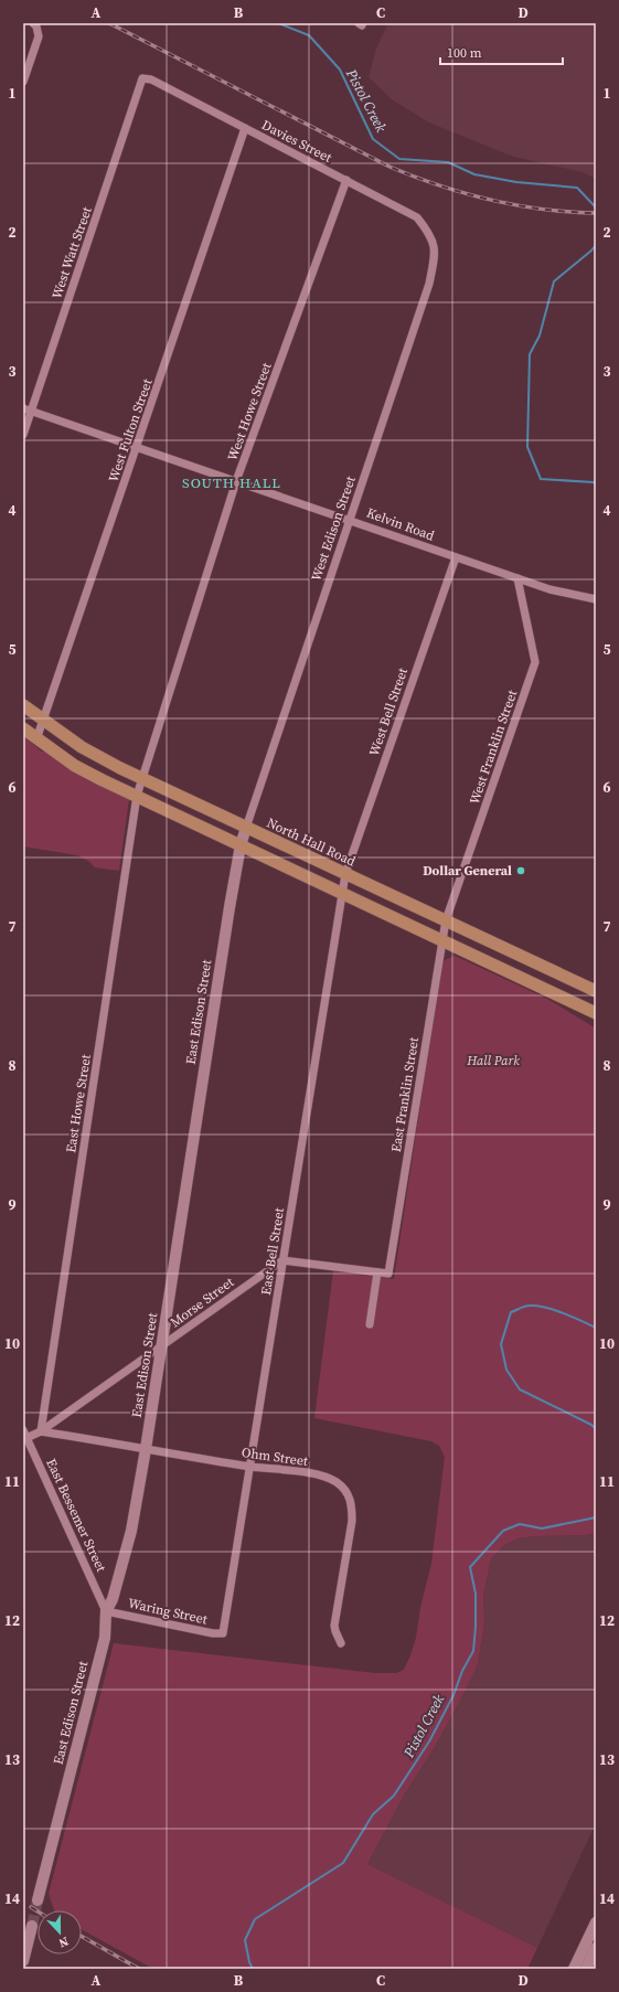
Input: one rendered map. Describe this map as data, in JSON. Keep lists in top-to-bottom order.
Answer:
{
  "streets": {
    "main road": ["North Hall Road"],
    "street": [
      "Davies Street",
      "West Watt Street",
      "West Howe Street",
      "West Fulton Street",
      "Kelvin Road",
      "West Edison Street",
      "West Bell Street",
      "West Franklin Street",
      "East Edison Street",
      "East Franklin Street",
      "East Howe Street",
      "East Bell Street",
      "Morse Street",
      "Ohm Street",
      "East Bessemer Street",
      "Waring Street"
    ]
  },
  "crossings": [
    ["Davies Street", "West Watt Street"],
    ["Davies Street", "West Howe Street"],
    ["Davies Street", "West Fulton Street"],
    ["Davies Street", "West Edison Street"],
    ["West Watt Street", "Kelvin Road"],
    ["West Howe Street", "Kelvin Road"],
    ["West Howe Street", "North Hall Road"],
    ["West Howe Street", "East Howe Street"],
    ["West Fulton Street", "Kelvin Road"],
    ["West Fulton Street", "North Hall Road"],
    ["Kelvin Road", "West Edison Street"],
    ["Kelvin Road", "West Bell Street"],
    ["Kelvin Road", "West Franklin Street"],
    ["West Edison Street", "North Hall Road"],
    ["West Edison Street", "East Edison Street"],
    ["West Bell Street", "North Hall Road"],
    ["West Bell Street", "East Bell Street"],
    ["West Franklin Street", "North Hall Road"],
    ["West Franklin Street", "East Franklin Street"],
    ["North Hall Road", "East Edison Street"],
    ["North Hall Road", "East Franklin Street"],
    ["North Hall Road", "East Howe Street"],
    ["North Hall Road", "East Bell Street"],
    ["East Edison Street", "Morse Street"],
    ["East Edison Street", "Ohm Street"],
    ["East Edison Street", "East Bessemer Street"],
    ["East Edison Street", "Waring Street"],
    ["East Howe Street", "Morse Street"],
    ["East Howe Street", "Ohm Street"],
    ["East Bell Street", "Morse Street"],
    ["East Bell Street", "Ohm Street"],
    ["East Bell Street", "Waring Street"],
    ["Morse Street", "Ohm Street"],
    ["Morse Street", "East Bessemer Street"],
    ["East Bessemer Street", "Waring Street"]
  ],
  "districts": ["SOUTH HALL"],
  "water": ["Pistol Creek"],
  "parks": ["Hall Park"],
  "places": ["Dollar General"],
  "scale_bar": "100 m",
  "north": "bottom",
  "grid": {
    "columns": [
      "A",
      "B",
      "C",
      "D"
    ],
    "rows": [
      "1",
      "2",
      "3",
      "4",
      "5",
      "6",
      "7",
      "8",
      "9",
      "10",
      "11",
      "12",
      "13",
      "14"
    ]
  }
}
